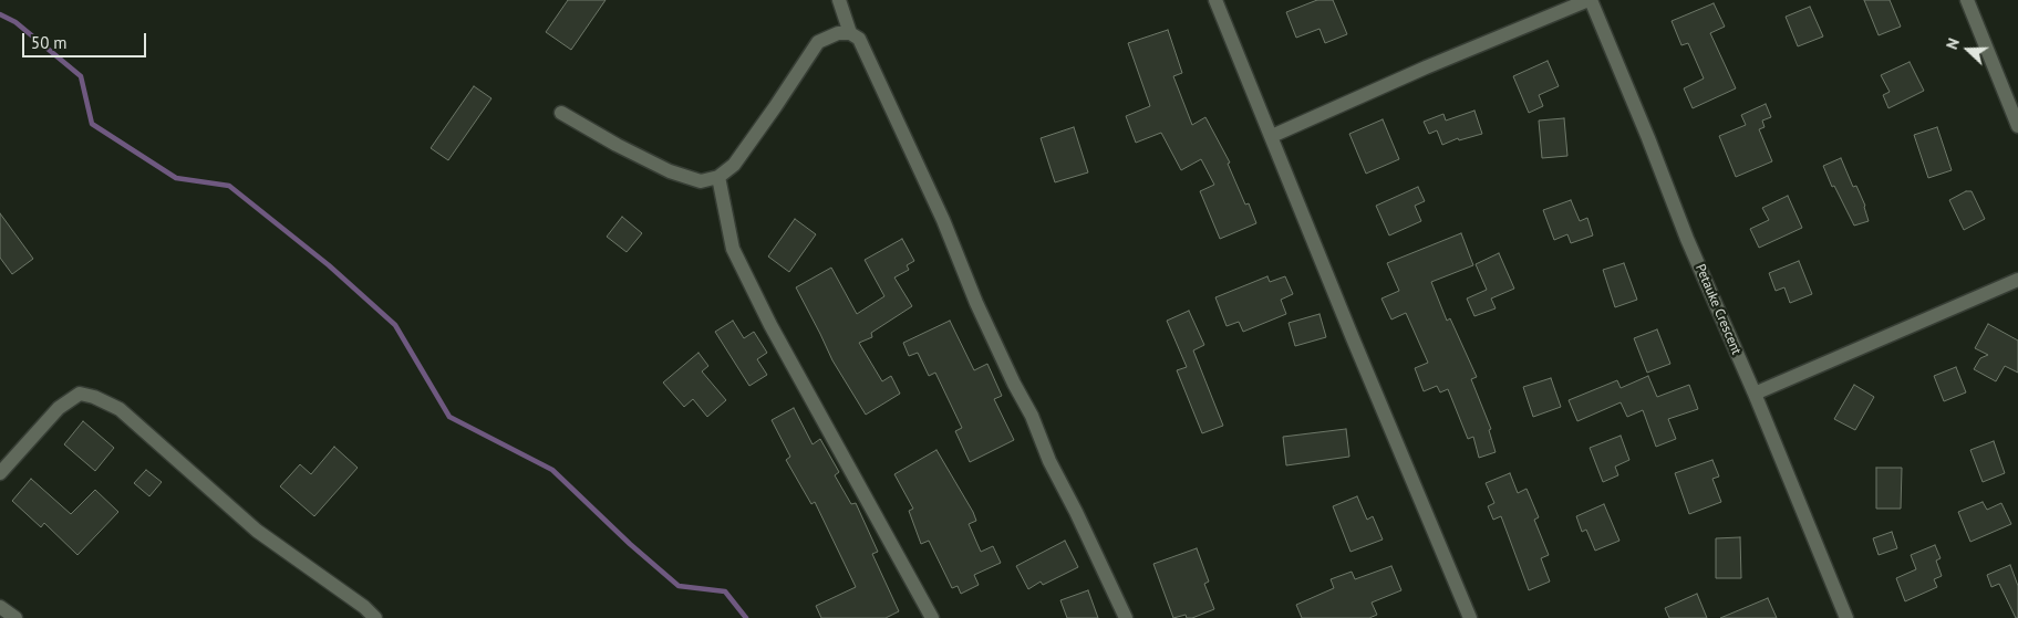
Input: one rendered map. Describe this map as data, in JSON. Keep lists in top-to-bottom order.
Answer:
{
  "streets": {
    "street": ["Petauke Crescent"]
  },
  "scale_bar": "50 m",
  "north": "left"
}
